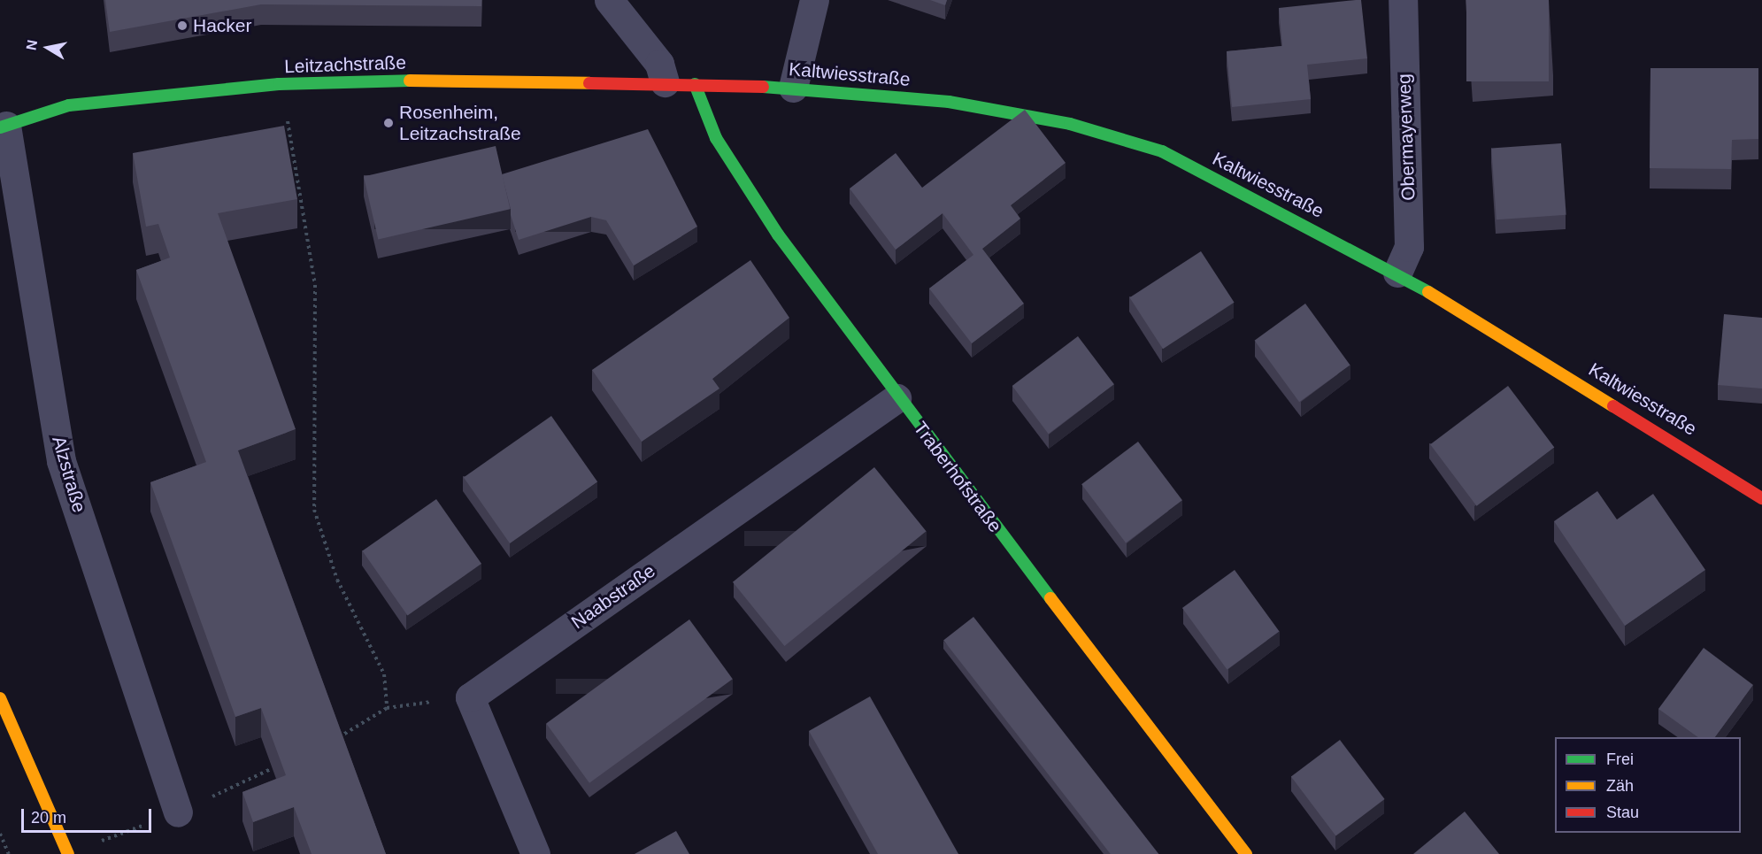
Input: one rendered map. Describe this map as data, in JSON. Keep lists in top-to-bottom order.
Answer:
{
  "streets": {
    "street": [
      "Leitzachstraße",
      "Kaltwiesstraße",
      "Obermayerweg",
      "Alzstraße",
      "Traberhofstraße",
      "Naabstraße"
    ]
  },
  "crossings": [
    ["Leitzachstraße", "Kaltwiesstraße"],
    ["Leitzachstraße", "Alzstraße"],
    ["Leitzachstraße", "Traberhofstraße"],
    ["Kaltwiesstraße", "Obermayerweg"],
    ["Kaltwiesstraße", "Traberhofstraße"],
    ["Traberhofstraße", "Naabstraße"]
  ],
  "places": ["Hacker", "Rosenheim, Leitzachstraße"],
  "legend": ["Frei", "Zäh", "Stau"],
  "scale_bar": "20 m",
  "north": "left"
}
